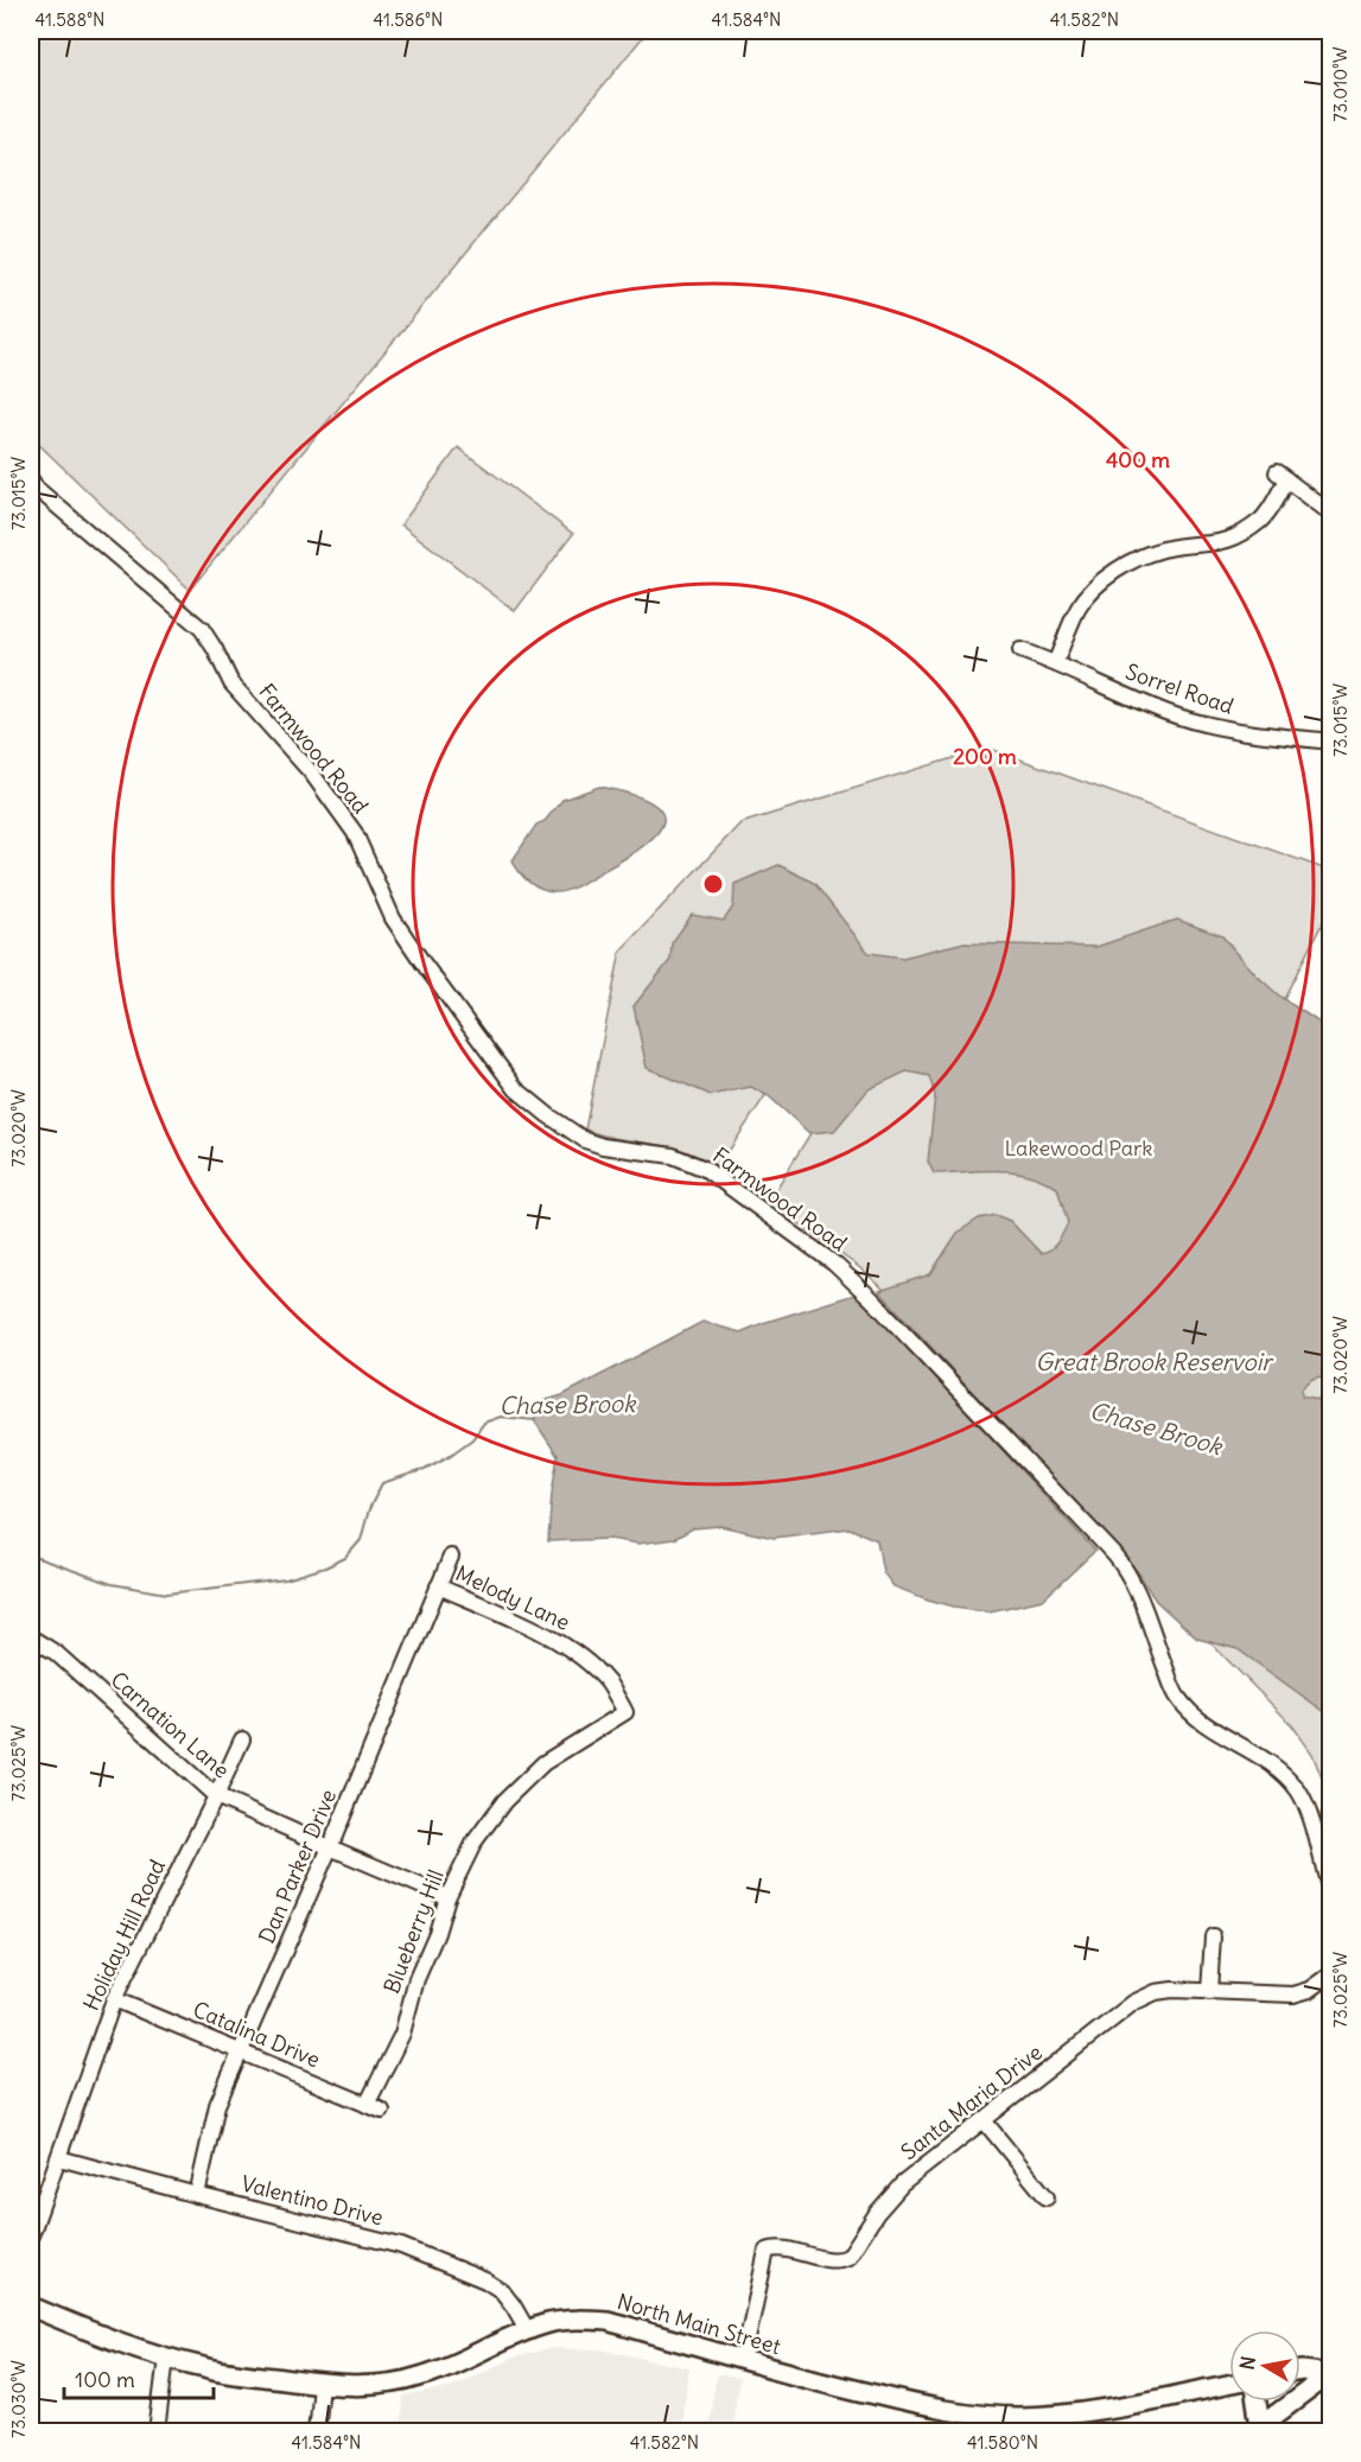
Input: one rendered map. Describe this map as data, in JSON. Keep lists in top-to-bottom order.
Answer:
{
  "streets": {
    "main road": ["North Main Street"],
    "street": [
      "Sorrel Road",
      "Farmwood Road",
      "Melody Lane",
      "Carnation Lane",
      "Dan Parker Drive",
      "Blueberry Hill",
      "Holiday Hill Road",
      "Catalina Drive",
      "Santa Maria Drive",
      "Valentino Drive"
    ]
  },
  "crossings": [
    ["Melody Lane", "Dan Parker Drive"],
    ["Melody Lane", "Blueberry Hill"],
    ["Carnation Lane", "Dan Parker Drive"],
    ["Carnation Lane", "Blueberry Hill"],
    ["Carnation Lane", "Holiday Hill Road"],
    ["Dan Parker Drive", "Catalina Drive"],
    ["Dan Parker Drive", "Valentino Drive"],
    ["Blueberry Hill", "Catalina Drive"],
    ["Holiday Hill Road", "Catalina Drive"],
    ["Holiday Hill Road", "Valentino Drive"],
    ["Santa Maria Drive", "North Main Street"],
    ["Valentino Drive", "North Main Street"]
  ],
  "water": ["Great Brook Reservoir", "Chase Brook"],
  "parks": ["Lakewood Park"],
  "scale_bar": "100 m",
  "north": "left",
  "coordinates": [
    "41.588°N",
    "41.586°N",
    "41.584°N",
    "41.582°N",
    "73.010°W",
    "73.015°W",
    "73.020°W",
    "73.025°W",
    "73.030°W",
    "41.580°N"
  ],
  "rings": ["400 m", "200 m"]
}
